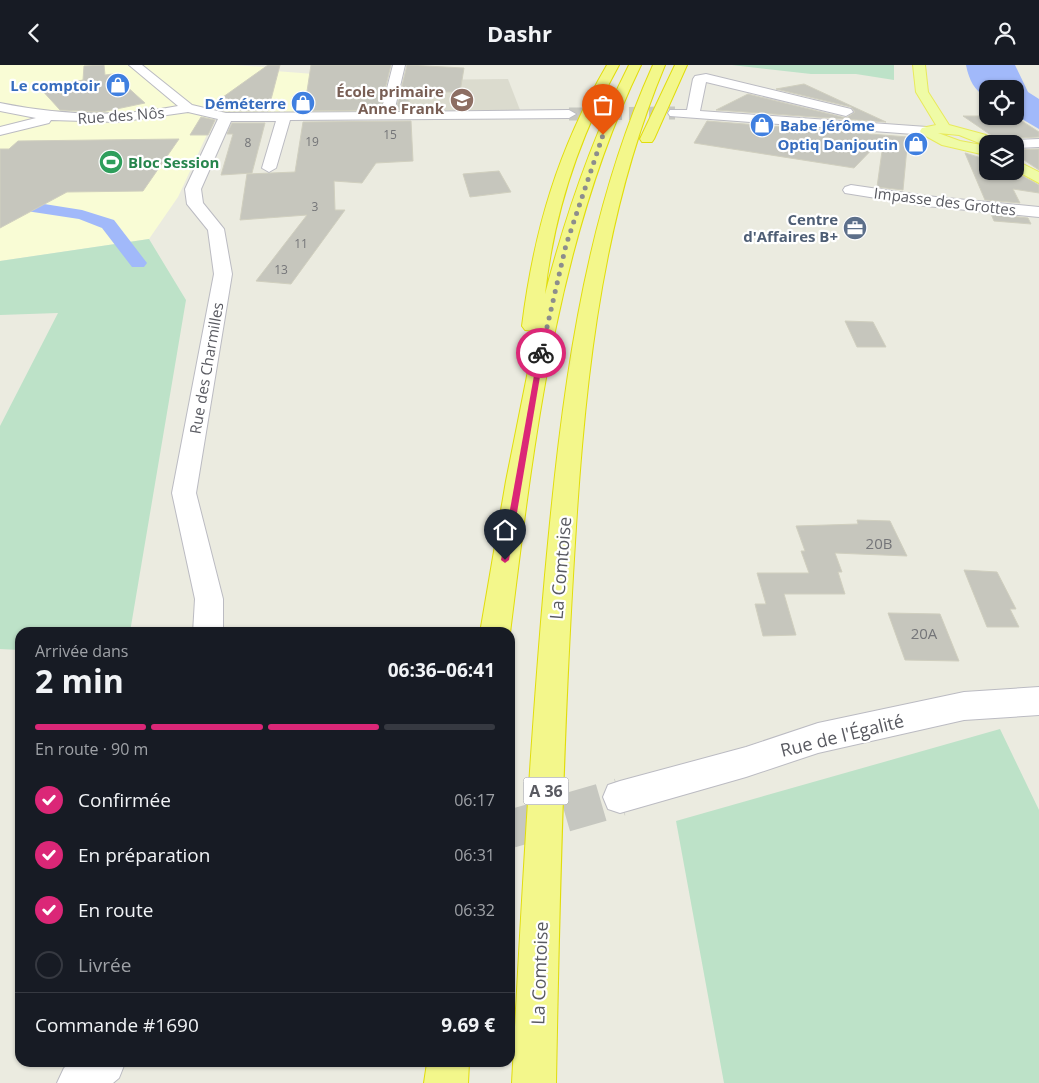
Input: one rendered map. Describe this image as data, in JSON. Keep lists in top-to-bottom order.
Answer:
{
  "streets": {
    "highway": ["La Comtoise", "A 36"],
    "street": [
      "Rue des Nôs",
      "Impasse des Grottes",
      "Rue des Charmilles",
      "Rue de l'Égalité"
    ]
  },
  "places": {
    "shop": [
      "Le comptoir",
      "Déméterre",
      "Babe Jérôme",
      "Optiq Danjoutin"
    ],
    "school or university": ["École primaire Anne Frank"],
    "sports": ["Bloc Session"],
    "office": ["Centre d'Affaires B+"]
  },
  "house_numbers": [
    "15",
    "19",
    "8",
    "3",
    "11",
    "13",
    "20B",
    "20A"
  ],
  "page": {
    "header": "Dashr",
    "heading": ["2 min", "Arrivée dans", "06:36–06:41"],
    "panel": ["Commande #1690", "9.69 €"],
    "bar": "En route · 90 m",
    "list": [
      ["Confirmée", "06:17"],
      ["En préparation", "06:31"],
      ["En route", "06:32"],
      "Livrée"
    ]
  }
}
